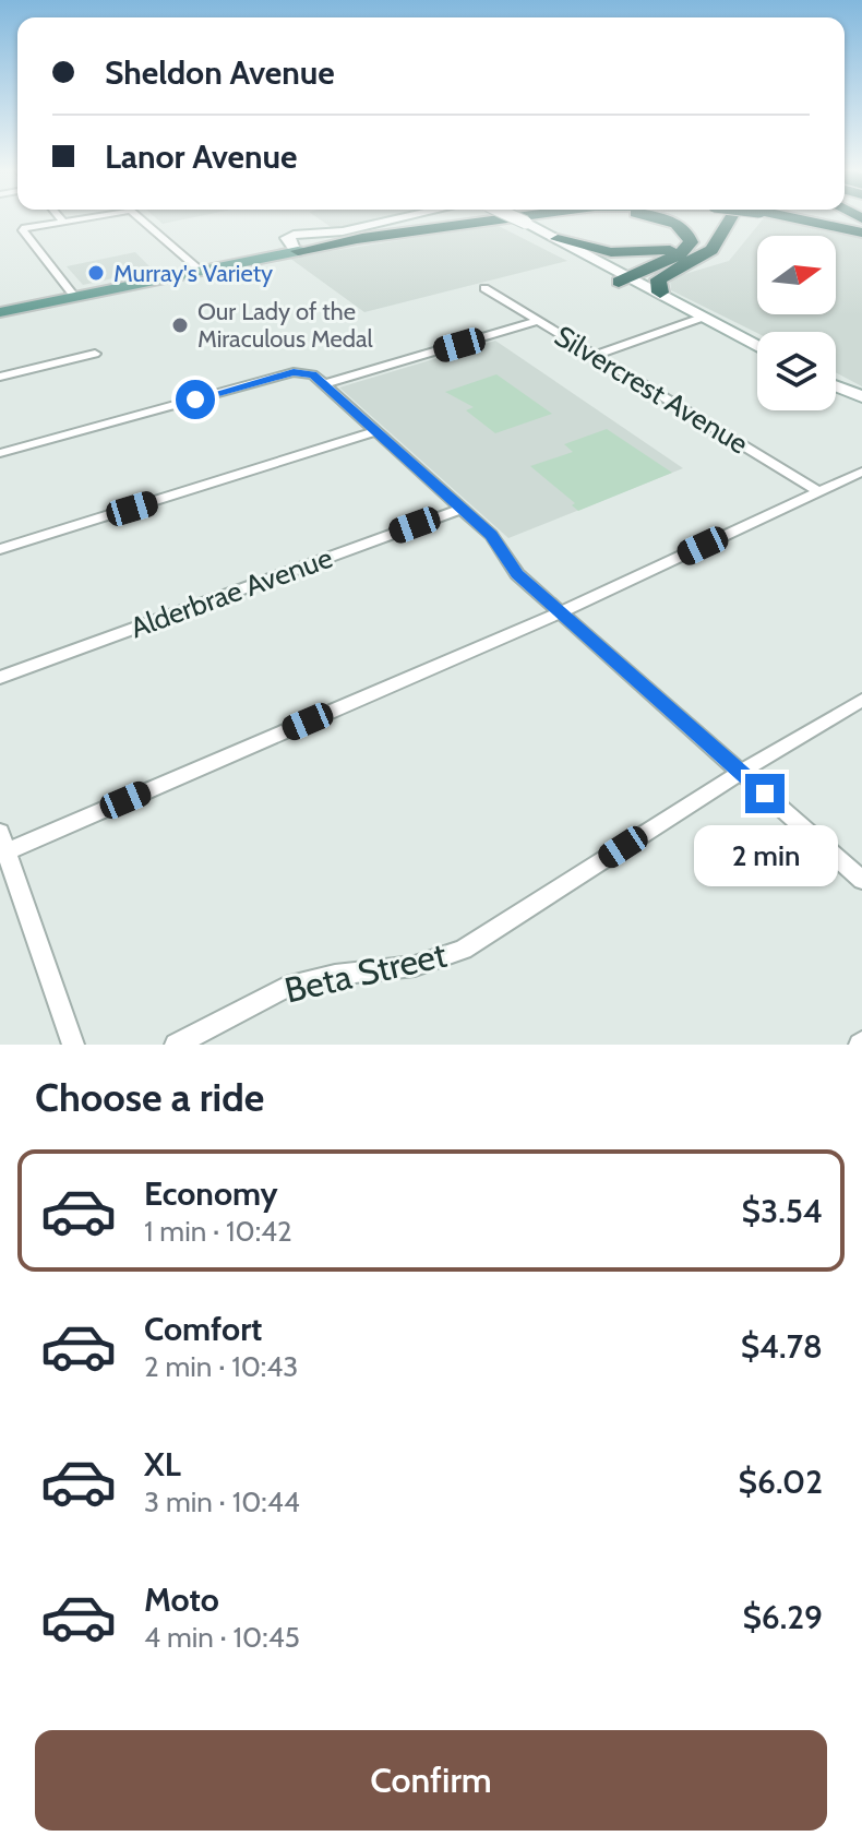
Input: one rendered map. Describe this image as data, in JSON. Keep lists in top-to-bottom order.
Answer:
{
  "streets": {
    "street": ["Silvercrest Avenue", "Alderbrae Avenue", "Beta Street"]
  },
  "places": ["Murray's Variety", "Our Lady of the Miraculous Medal"],
  "north": "right",
  "page": {
    "banner": ["Sheldon Avenue", "Lanor Avenue"],
    "bubble": "2 min",
    "heading": "Choose a ride",
    "list": [
      {
        "name": "Economy",
        "note": "1 min · 10:42",
        "value": "$3.54"
      },
      {
        "name": "Comfort",
        "note": "2 min · 10:43",
        "value": "$4.78"
      },
      {
        "name": "XL",
        "note": "3 min · 10:44",
        "value": "$6.02"
      },
      {
        "name": "Moto",
        "note": "4 min · 10:45",
        "value": "$6.29"
      }
    ],
    "buttons": "Confirm"
  }
}
